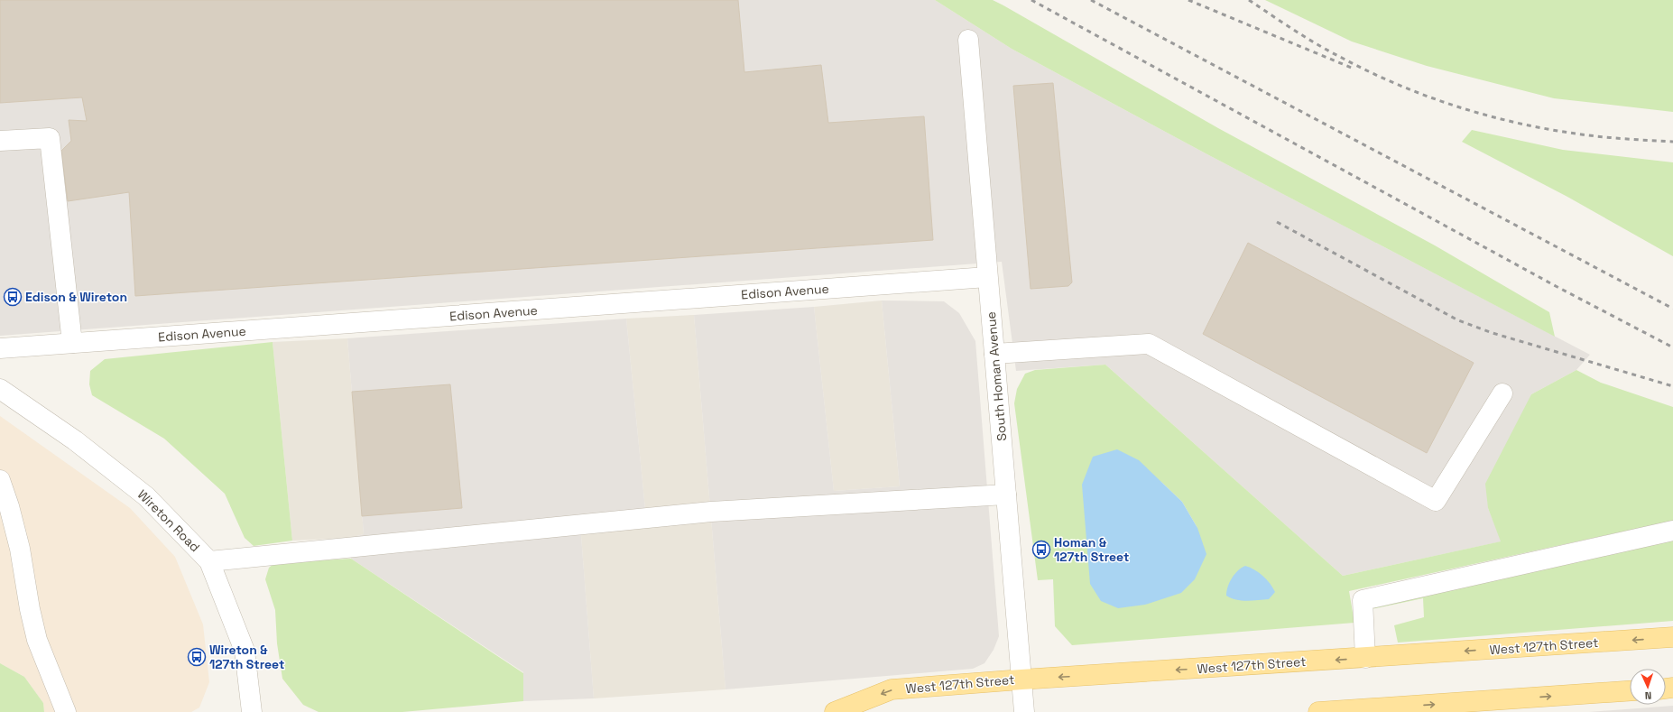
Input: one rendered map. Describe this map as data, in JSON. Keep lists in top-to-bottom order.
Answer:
{
  "streets": {
    "main road": ["West 127th Street"],
    "street": ["Edison Avenue", "South Homan Avenue", "Wireton Road"]
  },
  "crossings": [
    ["Edison Avenue", "South Homan Avenue"],
    ["South Homan Avenue", "West 127th Street"]
  ],
  "places": {
    "bus stop": ["Edison & Wireton", "Homan & 127th Street", "Wireton & 127th Street"]
  },
  "north": "bottom"
}
